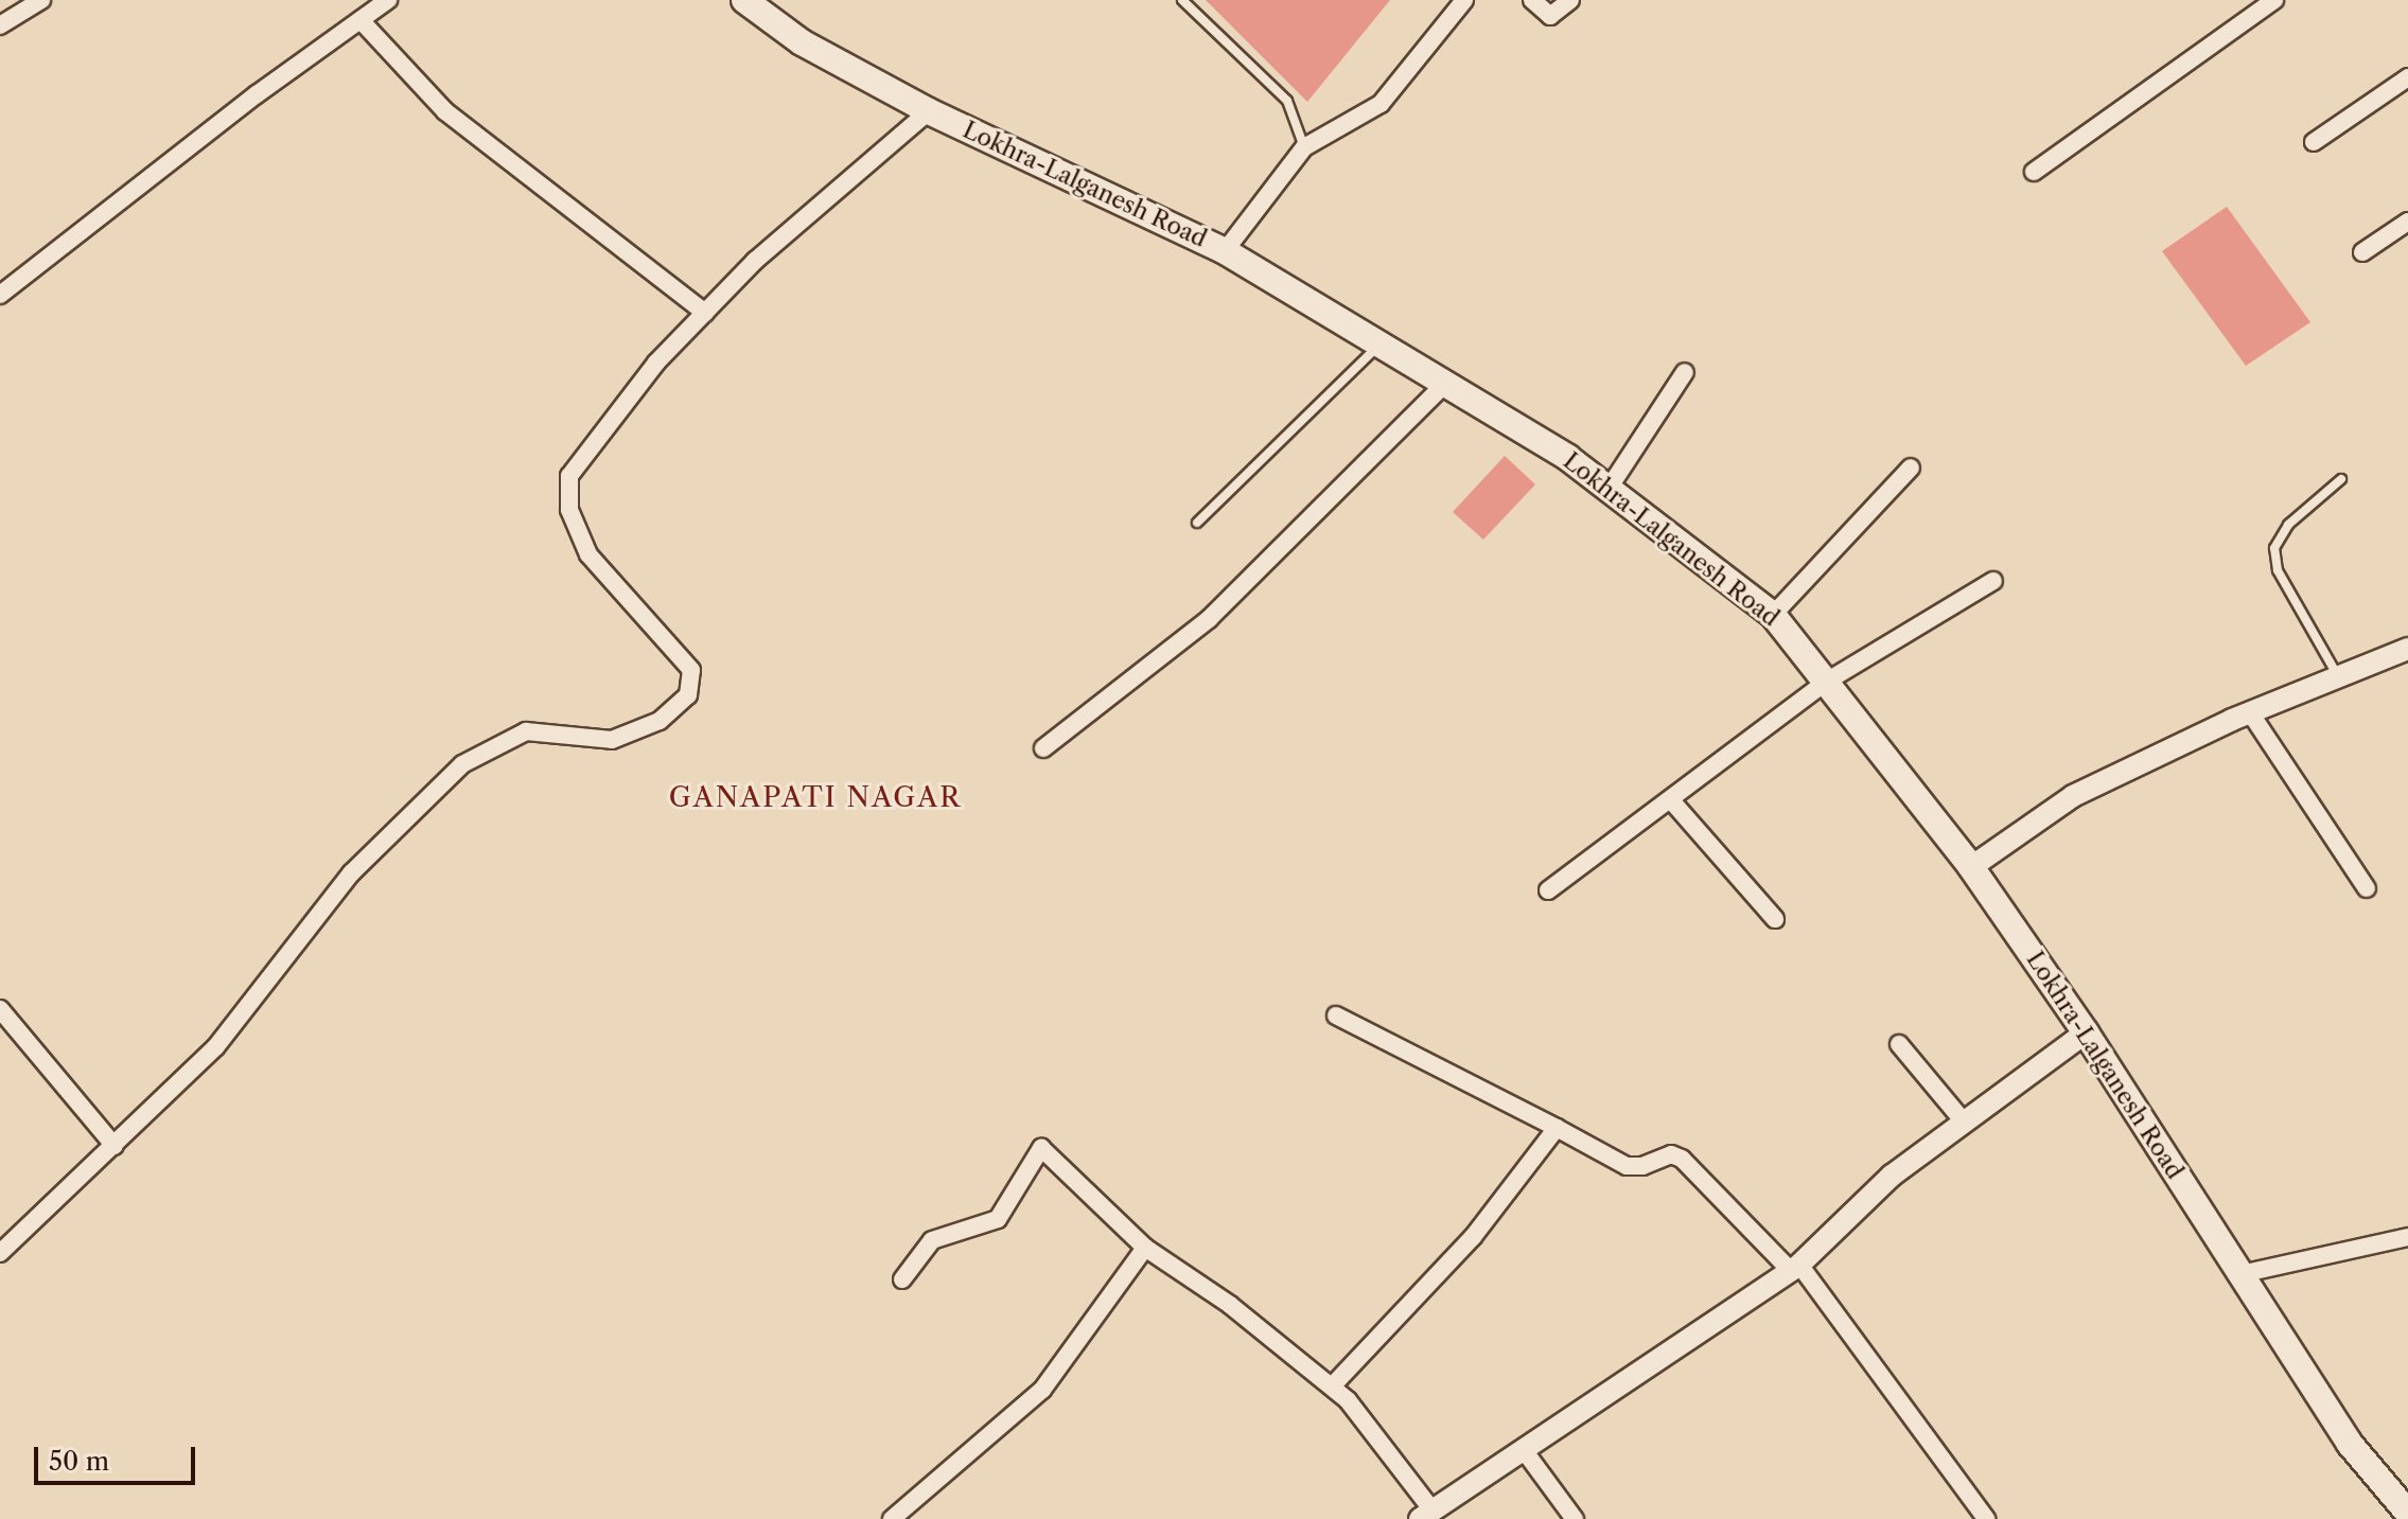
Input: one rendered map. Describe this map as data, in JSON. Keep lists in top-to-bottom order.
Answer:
{
  "streets": {
    "main road": ["Lokhra-Lalganesh Road"]
  },
  "districts": ["GANAPATI NAGAR"],
  "scale_bar": "50 m"
}
